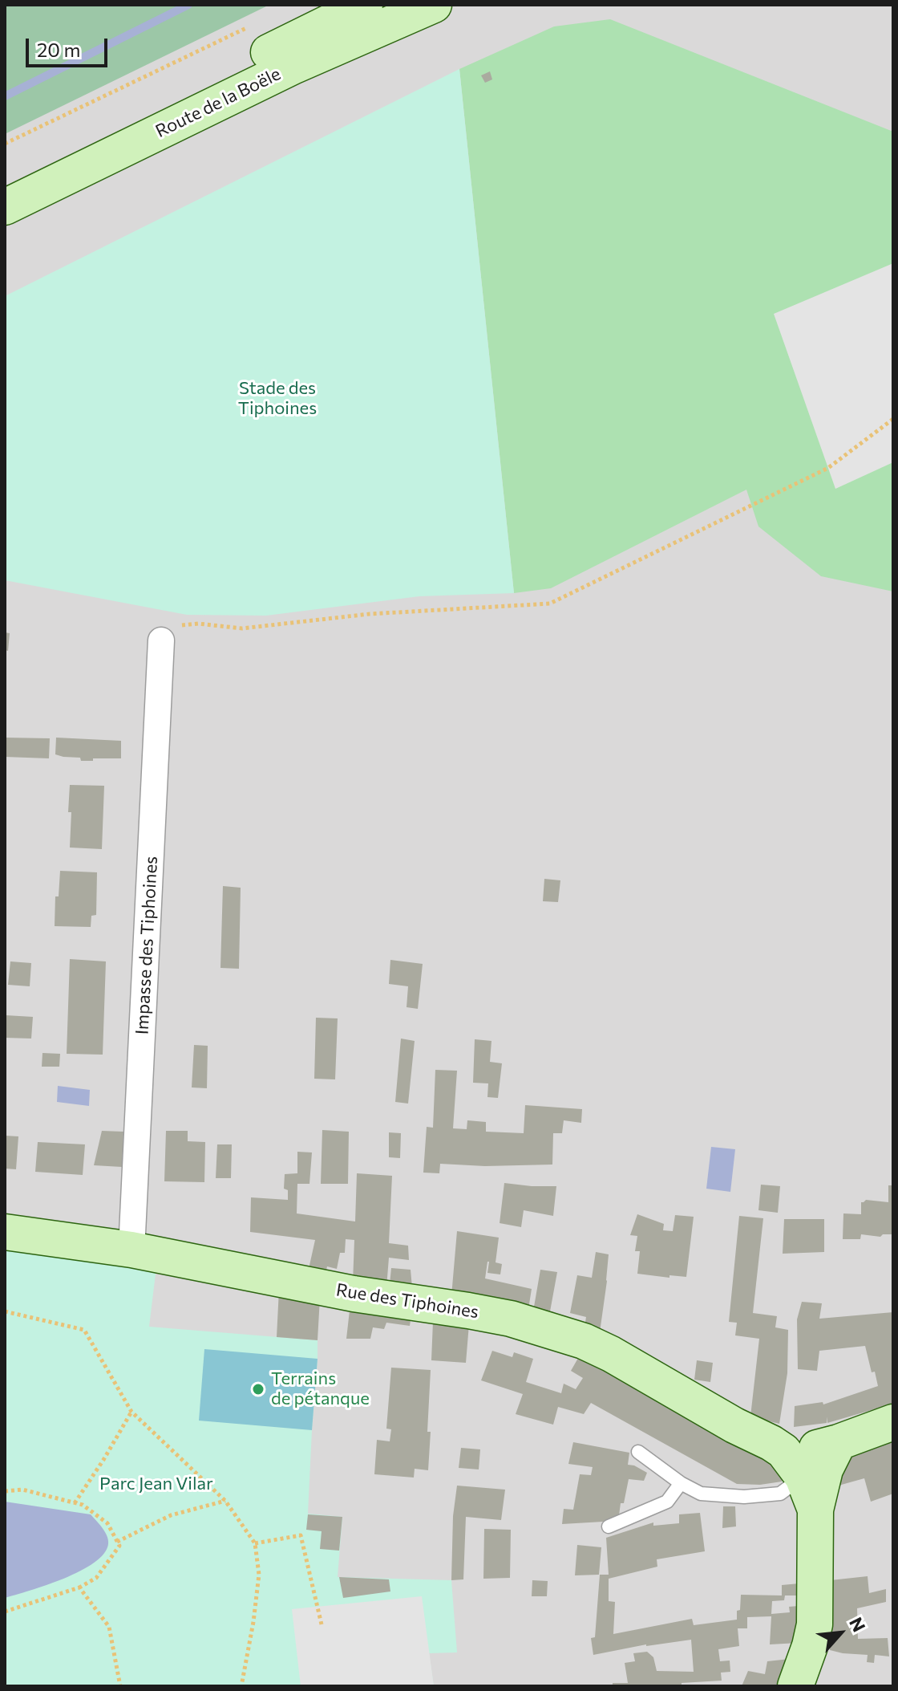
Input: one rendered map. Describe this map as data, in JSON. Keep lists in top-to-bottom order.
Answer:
{
  "streets": {
    "street": ["Route de la Boële", "Impasse des Tiphoines", "Rue des Tiphoines"]
  },
  "crossings": [
    ["Impasse des Tiphoines", "Rue des Tiphoines"]
  ],
  "parks": ["Stade des Tiphoines", "Parc Jean Vilar"],
  "places": ["Terrains de pétanque"],
  "scale_bar": "20 m",
  "north": "top right"
}
